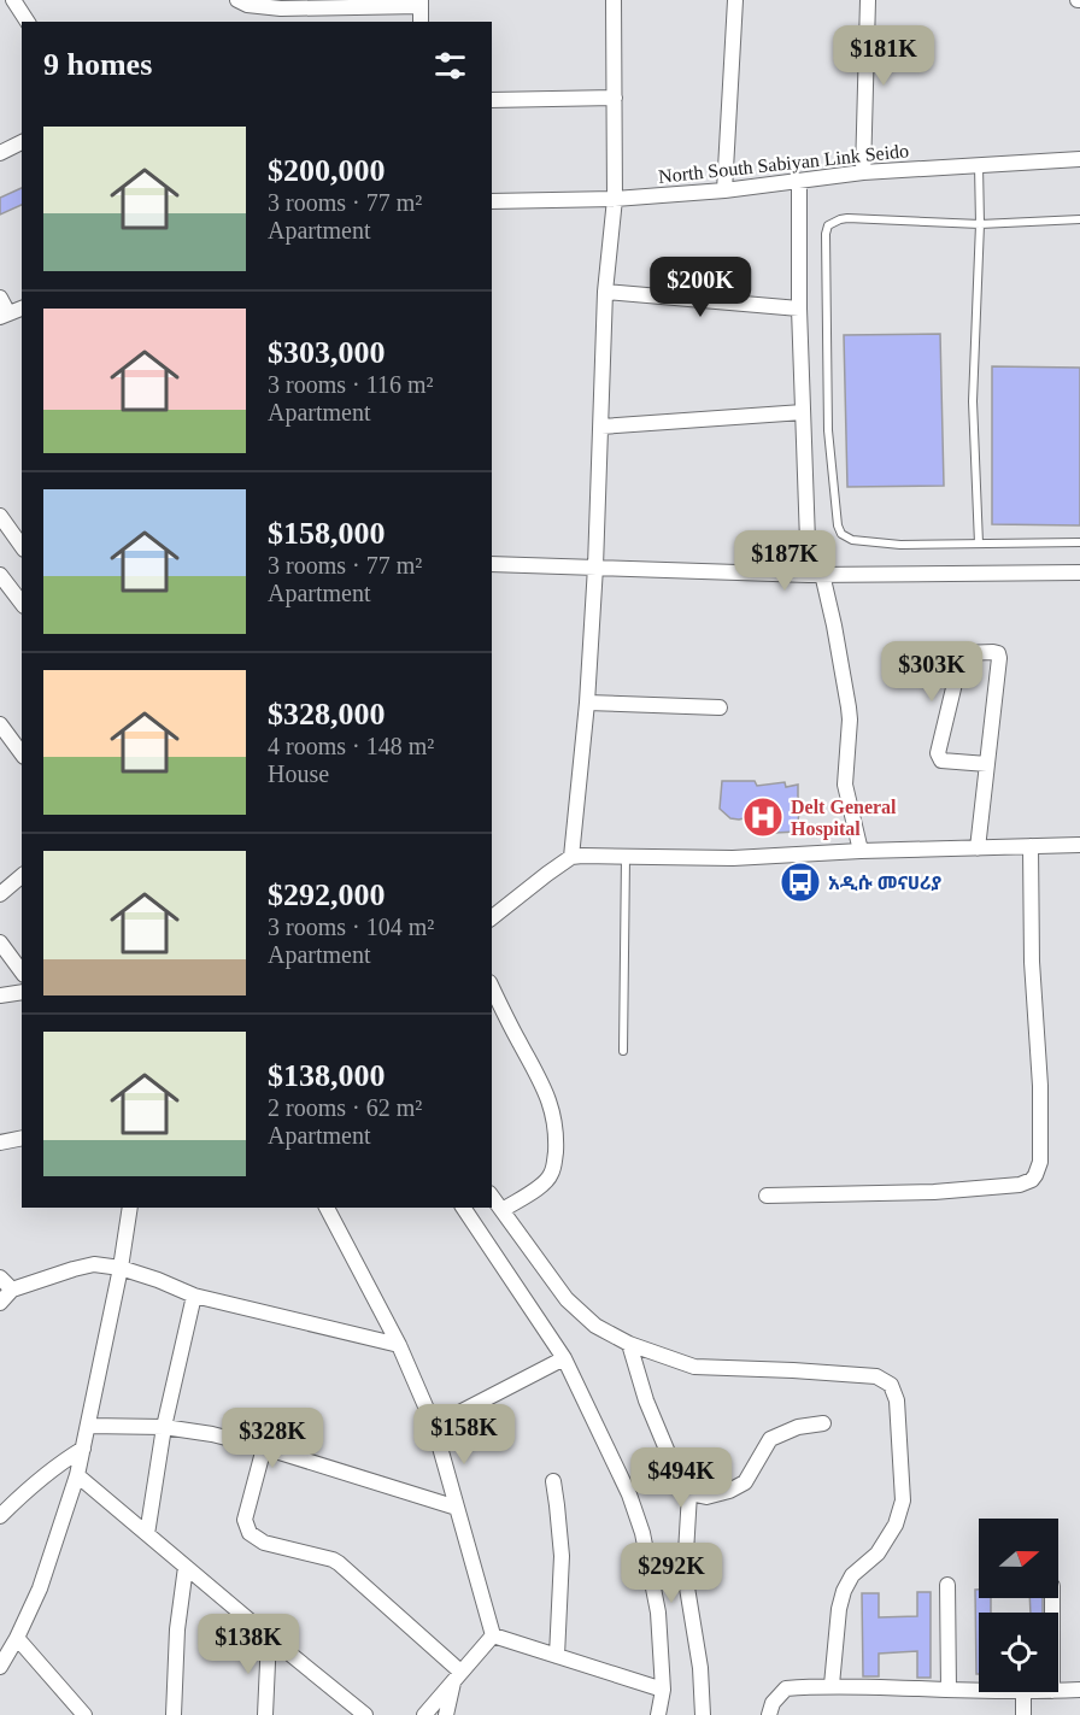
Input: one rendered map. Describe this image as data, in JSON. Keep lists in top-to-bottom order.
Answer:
{
  "streets": {
    "street": ["North South Sabiyan Link Seido"]
  },
  "places": {
    "hospital": ["Delt General Hospital"],
    "bus stop": ["አዲሱ መናሀሪያ"]
  },
  "north": "right",
  "page": {
    "heading": "9 homes",
    "price": [
      "$181K",
      "$200K",
      "$187K",
      "$303K",
      "$158K",
      "$328K",
      "$494K",
      "$292K",
      "$138K"
    ],
    "list": [
      {
        "name": "$200,000",
        "note": "3 rooms · 77 m² · Apartment"
      },
      {
        "name": "$303,000",
        "note": "3 rooms · 116 m² · Apartment"
      },
      {
        "name": "$158,000",
        "note": "3 rooms · 77 m² · Apartment"
      },
      {
        "name": "$328,000",
        "note": "4 rooms · 148 m² · House"
      },
      {
        "name": "$292,000",
        "note": "3 rooms · 104 m² · Apartment"
      },
      {
        "name": "$138,000",
        "note": "2 rooms · 62 m² · Apartment"
      }
    ]
  }
}
